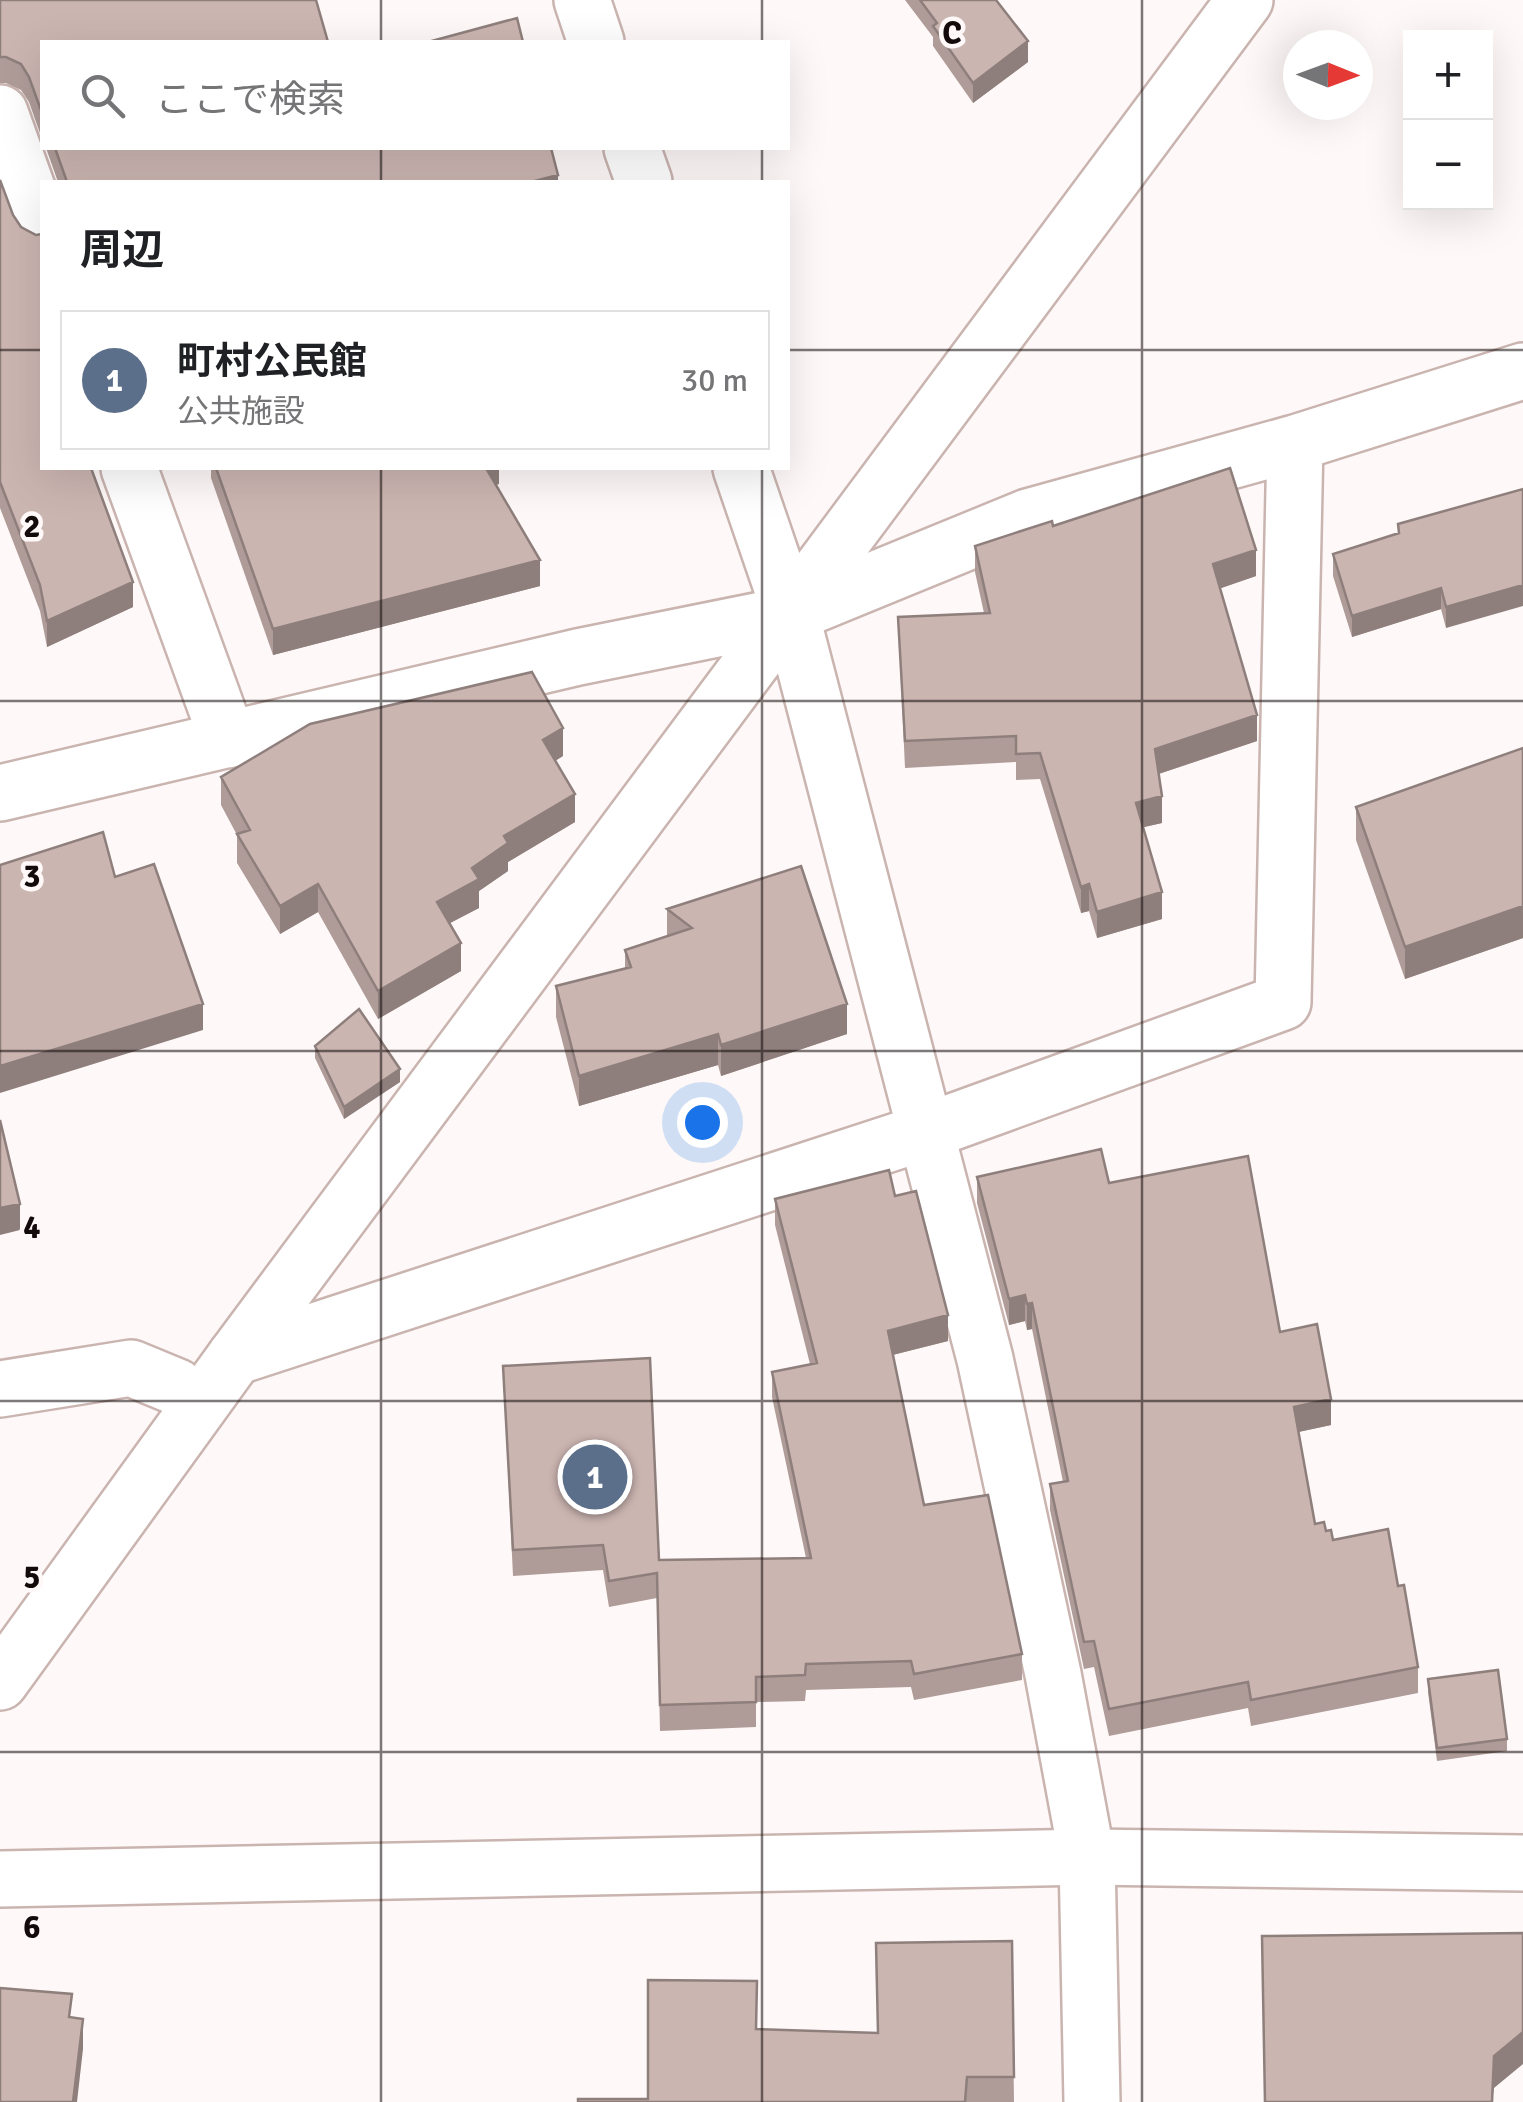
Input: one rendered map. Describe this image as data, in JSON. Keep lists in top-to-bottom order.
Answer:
{
  "north": "right",
  "page": {
    "map_buttons": ["+", "−"],
    "search": "ここで検索",
    "heading": "周辺",
    "list": [
      {
        "mark": "1",
        "name": "町村公民館",
        "note": "公共施設",
        "value": "30 m"
      }
    ],
    "pins": "1"
  },
  "grid": {
    "columns": ["C"],
    "rows": [
      "2",
      "3",
      "4",
      "5",
      "6"
    ]
  }
}
